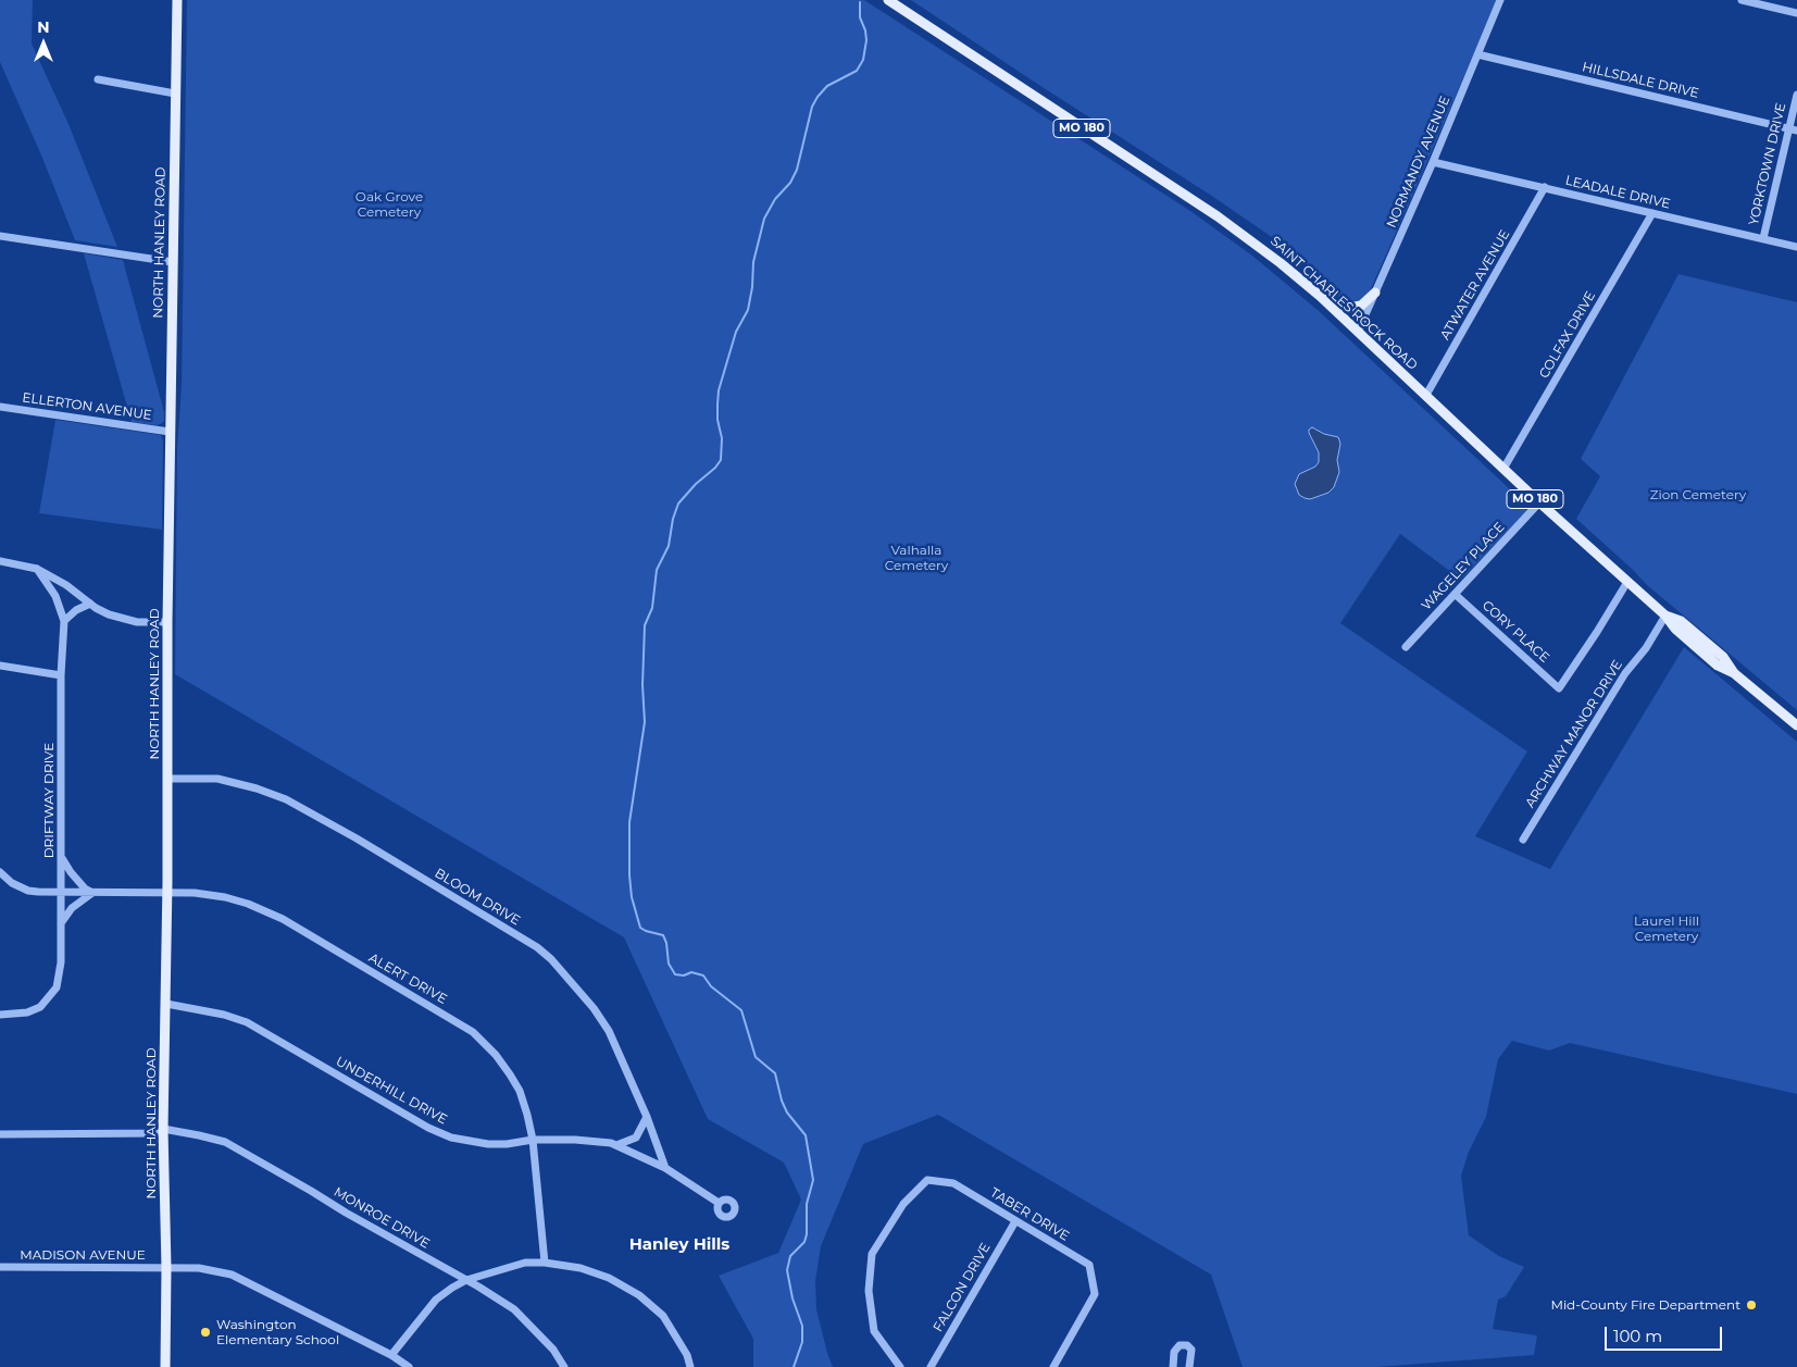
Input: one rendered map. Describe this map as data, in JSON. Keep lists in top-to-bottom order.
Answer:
{
  "streets": {
    "main road": ["MO 180", "NORTH HANLEY ROAD", "SAINT CHARLES ROCK ROAD"],
    "street": [
      "HILLSDALE DRIVE",
      "NORMANDY AVENUE",
      "YORKTOWN DRIVE",
      "LEADALE DRIVE",
      "ATWATER AVENUE",
      "COLFAX DRIVE",
      "ELLERTON AVENUE",
      "WAGELEY PLACE",
      "CORY PLACE",
      "ARCHWAY MANOR DRIVE",
      "DRIFTWAY DRIVE",
      "BLOOM DRIVE",
      "ALERT DRIVE",
      "UNDERHILL DRIVE",
      "TABER DRIVE",
      "MONROE DRIVE",
      "MADISON AVENUE",
      "FALCON DRIVE"
    ]
  },
  "crossings": [
    ["HILLSDALE DRIVE", "NORMANDY AVENUE"],
    ["HILLSDALE DRIVE", "YORKTOWN DRIVE"],
    ["NORMANDY AVENUE", "LEADALE DRIVE"],
    ["NORMANDY AVENUE", "SAINT CHARLES ROCK ROAD"],
    ["YORKTOWN DRIVE", "LEADALE DRIVE"],
    ["LEADALE DRIVE", "ATWATER AVENUE"],
    ["LEADALE DRIVE", "COLFAX DRIVE"],
    ["NORTH HANLEY ROAD", "ELLERTON AVENUE"],
    ["NORTH HANLEY ROAD", "BLOOM DRIVE"],
    ["NORTH HANLEY ROAD", "ALERT DRIVE"],
    ["NORTH HANLEY ROAD", "UNDERHILL DRIVE"],
    ["NORTH HANLEY ROAD", "MONROE DRIVE"],
    ["NORTH HANLEY ROAD", "MADISON AVENUE"],
    ["ATWATER AVENUE", "SAINT CHARLES ROCK ROAD"],
    ["SAINT CHARLES ROCK ROAD", "COLFAX DRIVE"],
    ["SAINT CHARLES ROCK ROAD", "WAGELEY PLACE"],
    ["SAINT CHARLES ROCK ROAD", "CORY PLACE"],
    ["SAINT CHARLES ROCK ROAD", "ARCHWAY MANOR DRIVE"],
    ["WAGELEY PLACE", "CORY PLACE"],
    ["DRIFTWAY DRIVE", "ALERT DRIVE"],
    ["BLOOM DRIVE", "UNDERHILL DRIVE"],
    ["ALERT DRIVE", "UNDERHILL DRIVE"],
    ["TABER DRIVE", "FALCON DRIVE"]
  ],
  "districts": ["Hanley Hills"],
  "parks": [
    "Oak Grove Cemetery",
    "Zion Cemetery",
    "Valhalla Cemetery",
    "Laurel Hill Cemetery"
  ],
  "places": ["Mid-County Fire Department", "Washington Elementary School"],
  "scale_bar": "100 m",
  "north": "top"
}
